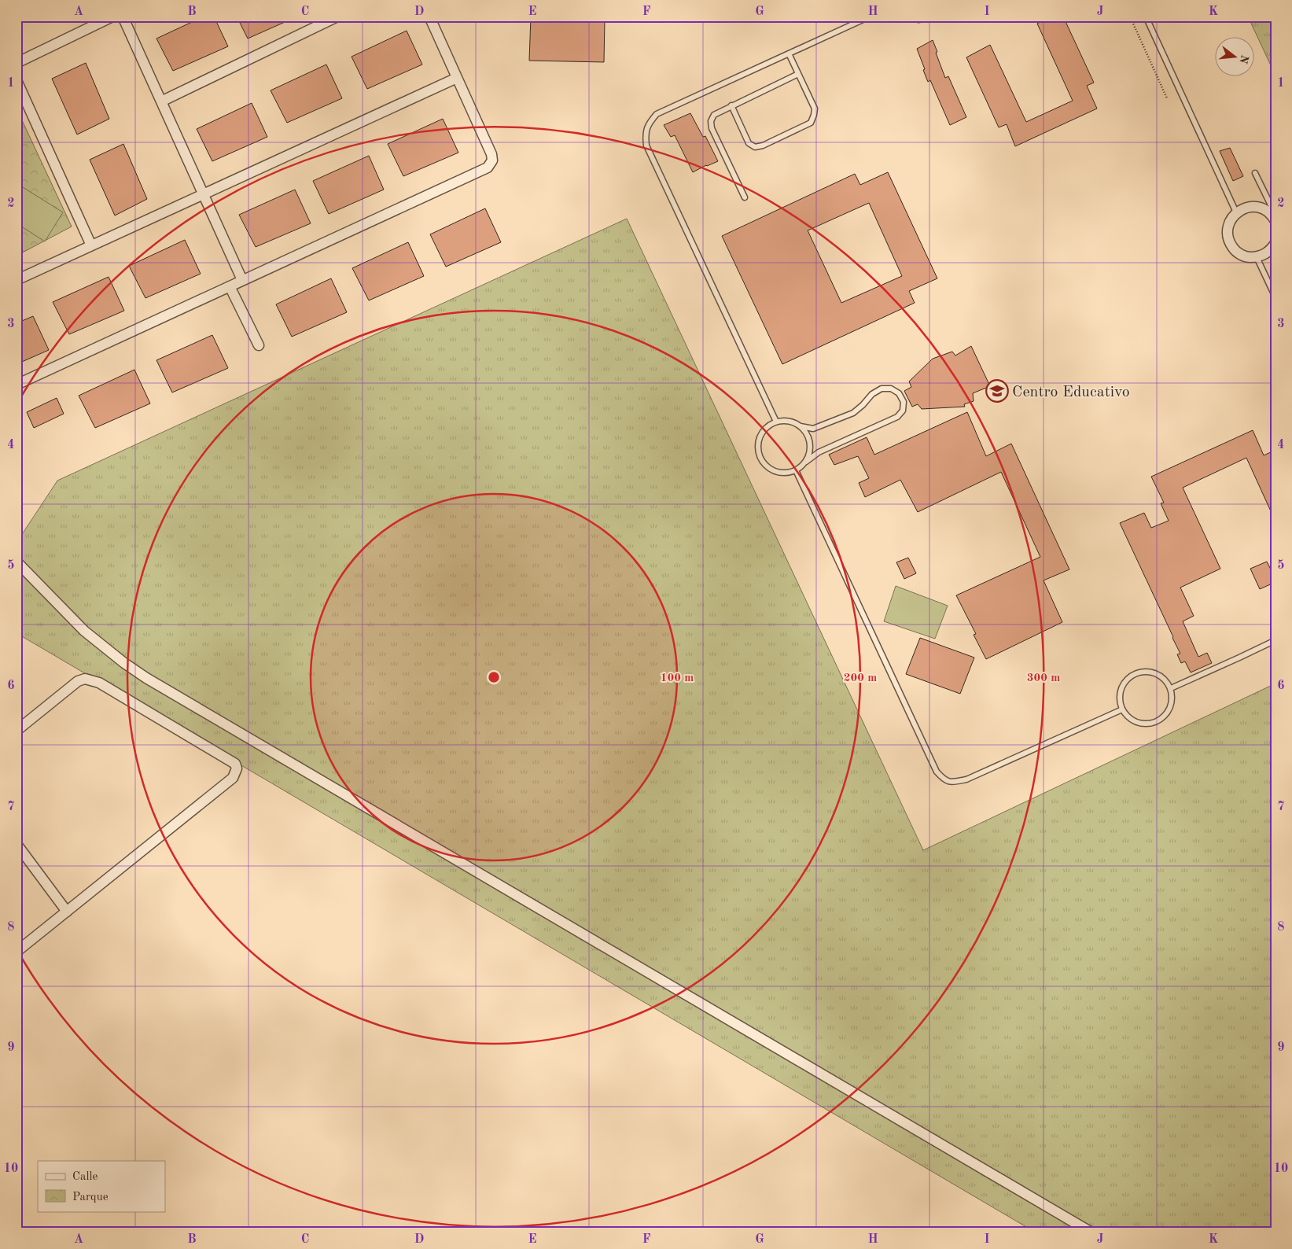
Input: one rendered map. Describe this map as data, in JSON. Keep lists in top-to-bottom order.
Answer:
{
  "places": {
    "school or university": ["Centro Educativo"]
  },
  "legend": ["Calle", "Parque"],
  "north": "right",
  "grid": {
    "columns": [
      "A",
      "B",
      "C",
      "D",
      "E",
      "F",
      "G",
      "H",
      "I",
      "J",
      "K"
    ],
    "rows": [
      "1",
      "2",
      "3",
      "4",
      "5",
      "6",
      "7",
      "8",
      "9",
      "10"
    ]
  },
  "rings": ["100 m", "200 m", "300 m"]
}
